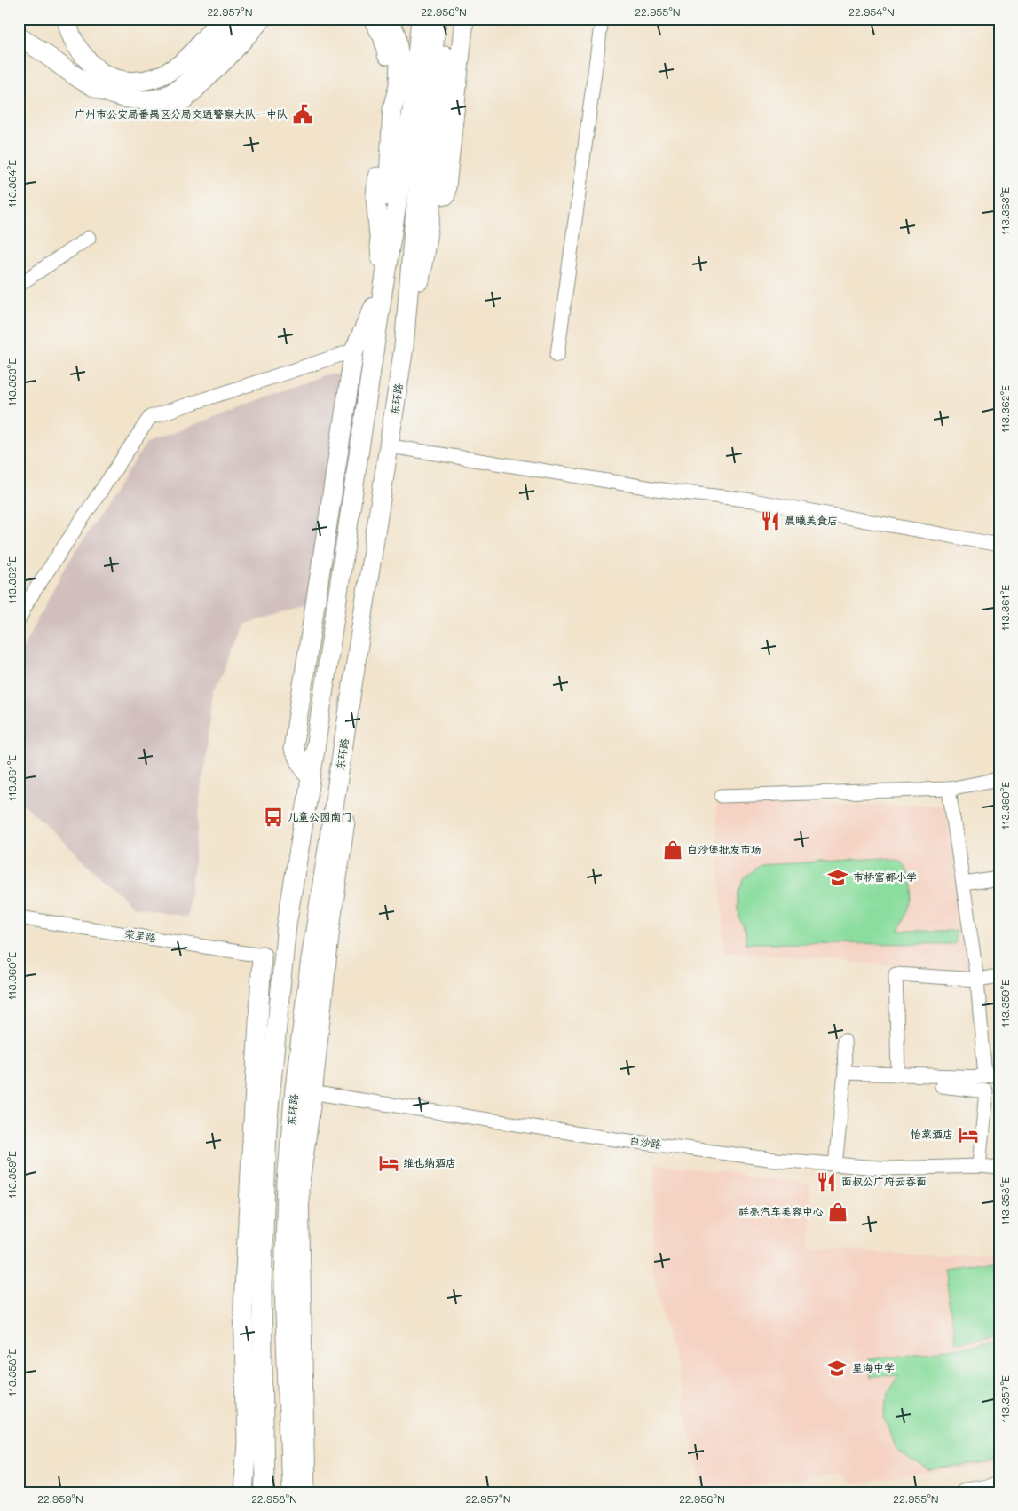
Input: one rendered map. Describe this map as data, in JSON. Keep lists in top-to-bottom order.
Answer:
{
  "streets": {
    "main road": ["东环路"],
    "street": ["荣星路", "白沙路"]
  },
  "crossings": [
    ["东环路", "白沙路"]
  ],
  "places": {
    "public building": ["广州市公安局番禺区分局交通警察大队一中队"],
    "restaurant": ["晨曦美食店", "面叔公广府云吞面"],
    "bus stop": ["儿童公园南门"],
    "shop": ["白沙堡批发市场", "祥亮汽车美容中心"],
    "school or university": ["市桥富都小学", "星海中学"],
    "hotel": ["怡莱酒店", "维也纳酒店"]
  },
  "coordinates": [
    "22.957°N",
    "22.956°N",
    "22.955°N",
    "22.954°N",
    "113.364°E",
    "113.363°E",
    "113.362°E",
    "113.361°E",
    "113.360°E",
    "113.359°E",
    "113.358°E",
    "113.357°E",
    "22.959°N",
    "22.958°N"
  ]
}
